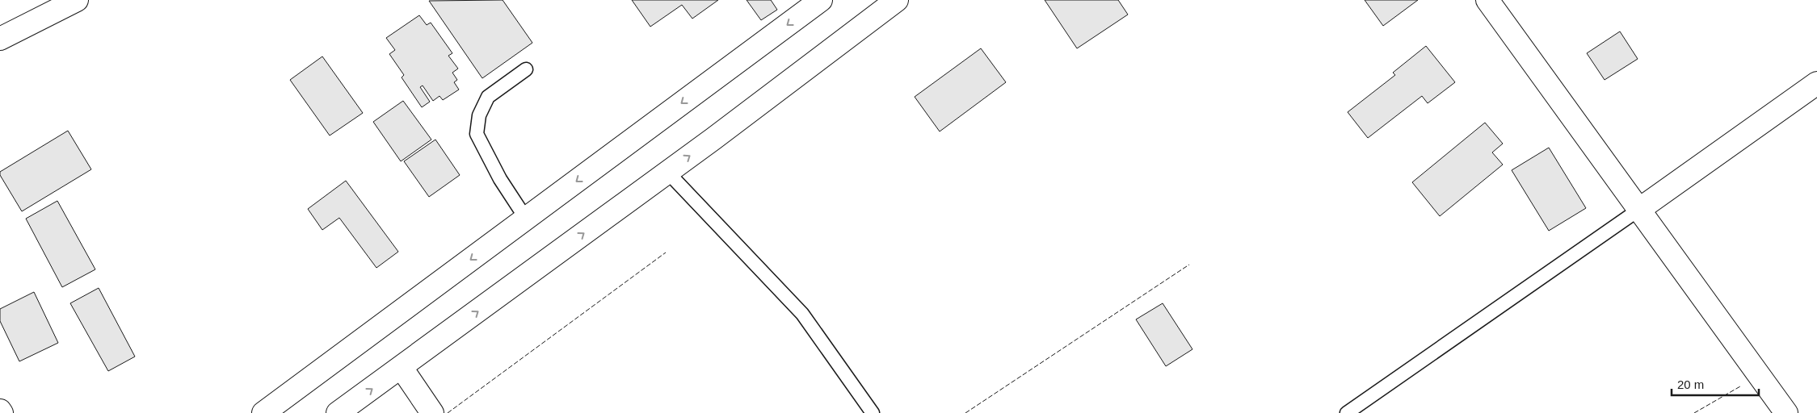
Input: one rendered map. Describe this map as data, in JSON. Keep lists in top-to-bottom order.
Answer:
{
  "scale_bar": "20 m"
}
